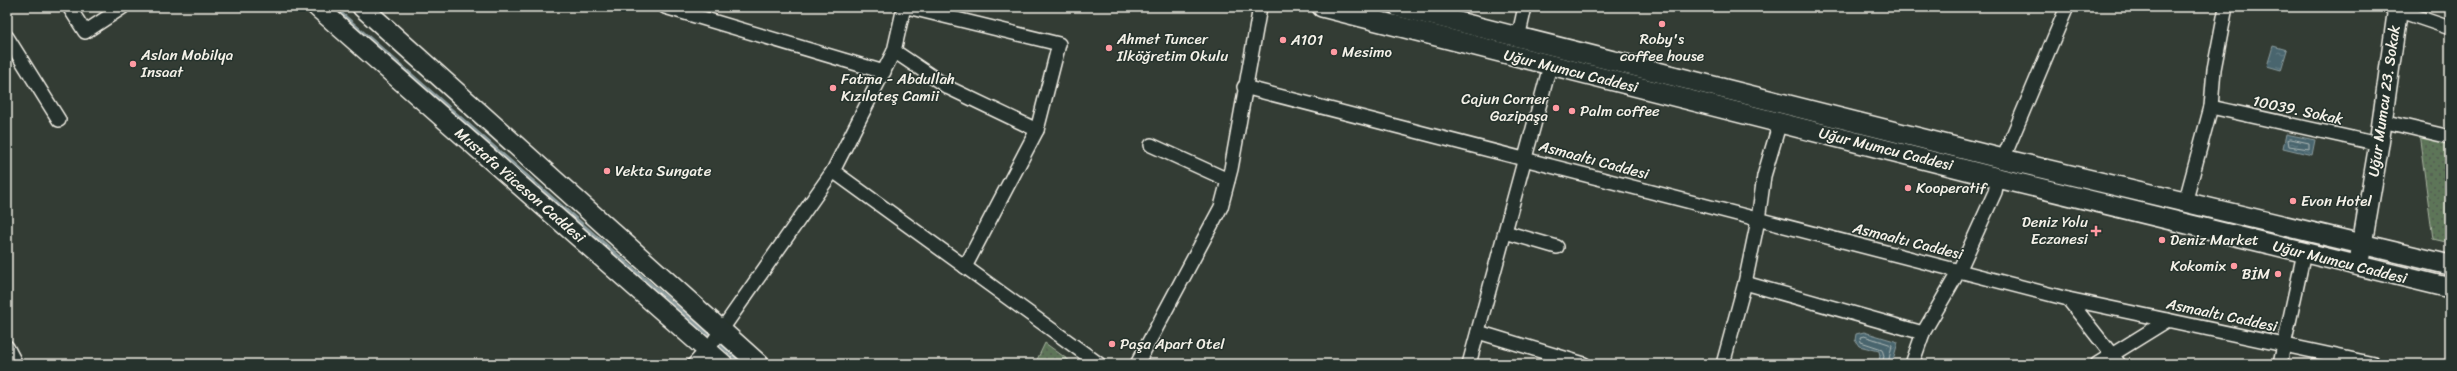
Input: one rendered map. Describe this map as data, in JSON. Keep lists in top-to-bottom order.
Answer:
{
  "streets": {
    "main road": ["Uğur Mumcu Caddesi", "Uğur Mumcu 23. Sokak", "Mustafa Yüceson Caddesi"],
    "street": ["10039. Sokak", "Asmaaltı Caddesi"]
  },
  "crossings": [
    ["Uğur Mumcu Caddesi", "Uğur Mumcu 23. Sokak"],
    ["Uğur Mumcu Caddesi", "Asmaaltı Caddesi"],
    ["Uğur Mumcu 23. Sokak", "10039. Sokak"]
  ],
  "places": {
    "other": [
      "Roby's coffee house",
      "A101",
      "Ahmet Tuncer Ilköğretim Okulu",
      "Mesimo",
      "Aslan Mobilya Insaat",
      "Fatma - Abdullah Kızılateş Camii",
      "Cajun Corner Gazipaşa",
      "Palm coffee",
      "Vekta Sungate",
      "Kooperatif",
      "Evon Hotel",
      "Deniz Market",
      "Kokomix",
      "BİM",
      "Paşa Apart Otel"
    ],
    "health": ["Deniz Yolu Eczanesi"]
  }
}
